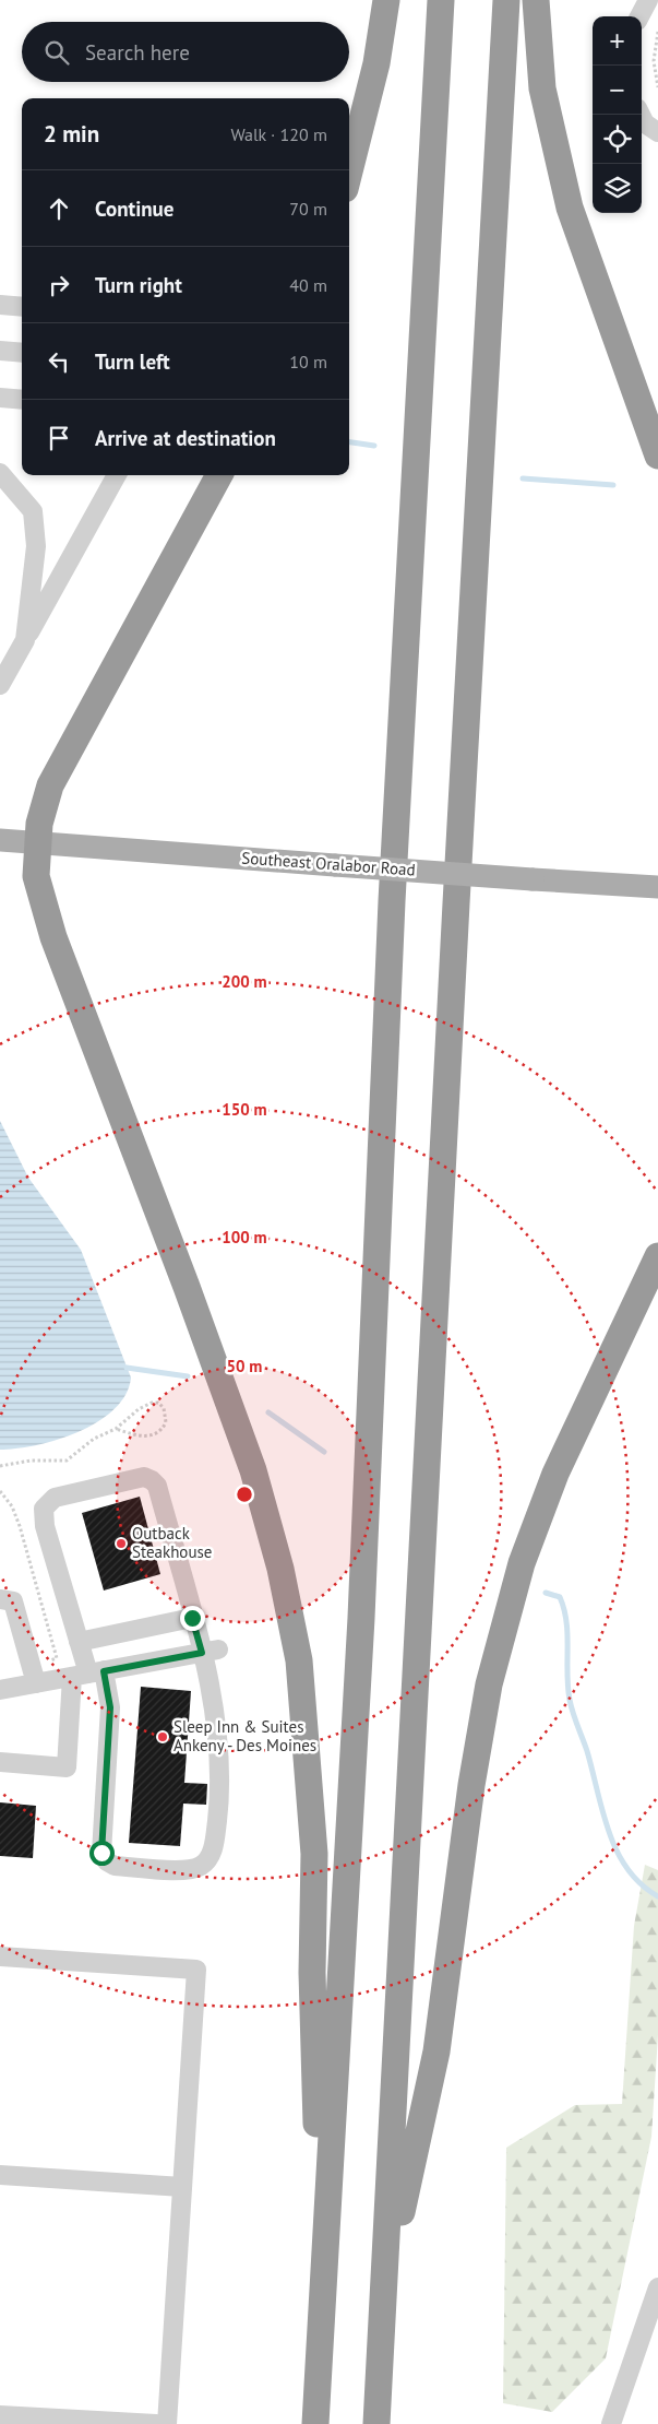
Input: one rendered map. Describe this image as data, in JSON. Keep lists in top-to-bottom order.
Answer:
{
  "streets": {
    "main road": ["Southeast Oralabor Road"]
  },
  "places": ["Outback Steakhouse", "Sleep Inn & Suites Ankeny - Des Moines"],
  "page": {
    "map_buttons": ["+", "−"],
    "search": "Search here",
    "heading": ["2 min", "Walk · 120 m"],
    "list": [
      ["Continue", "70 m"],
      ["Turn right", "40 m"],
      ["Turn left", "10 m"],
      "Arrive at destination"
    ]
  },
  "rings": [
    "200 m",
    "150 m",
    "100 m",
    "50 m"
  ]
}
